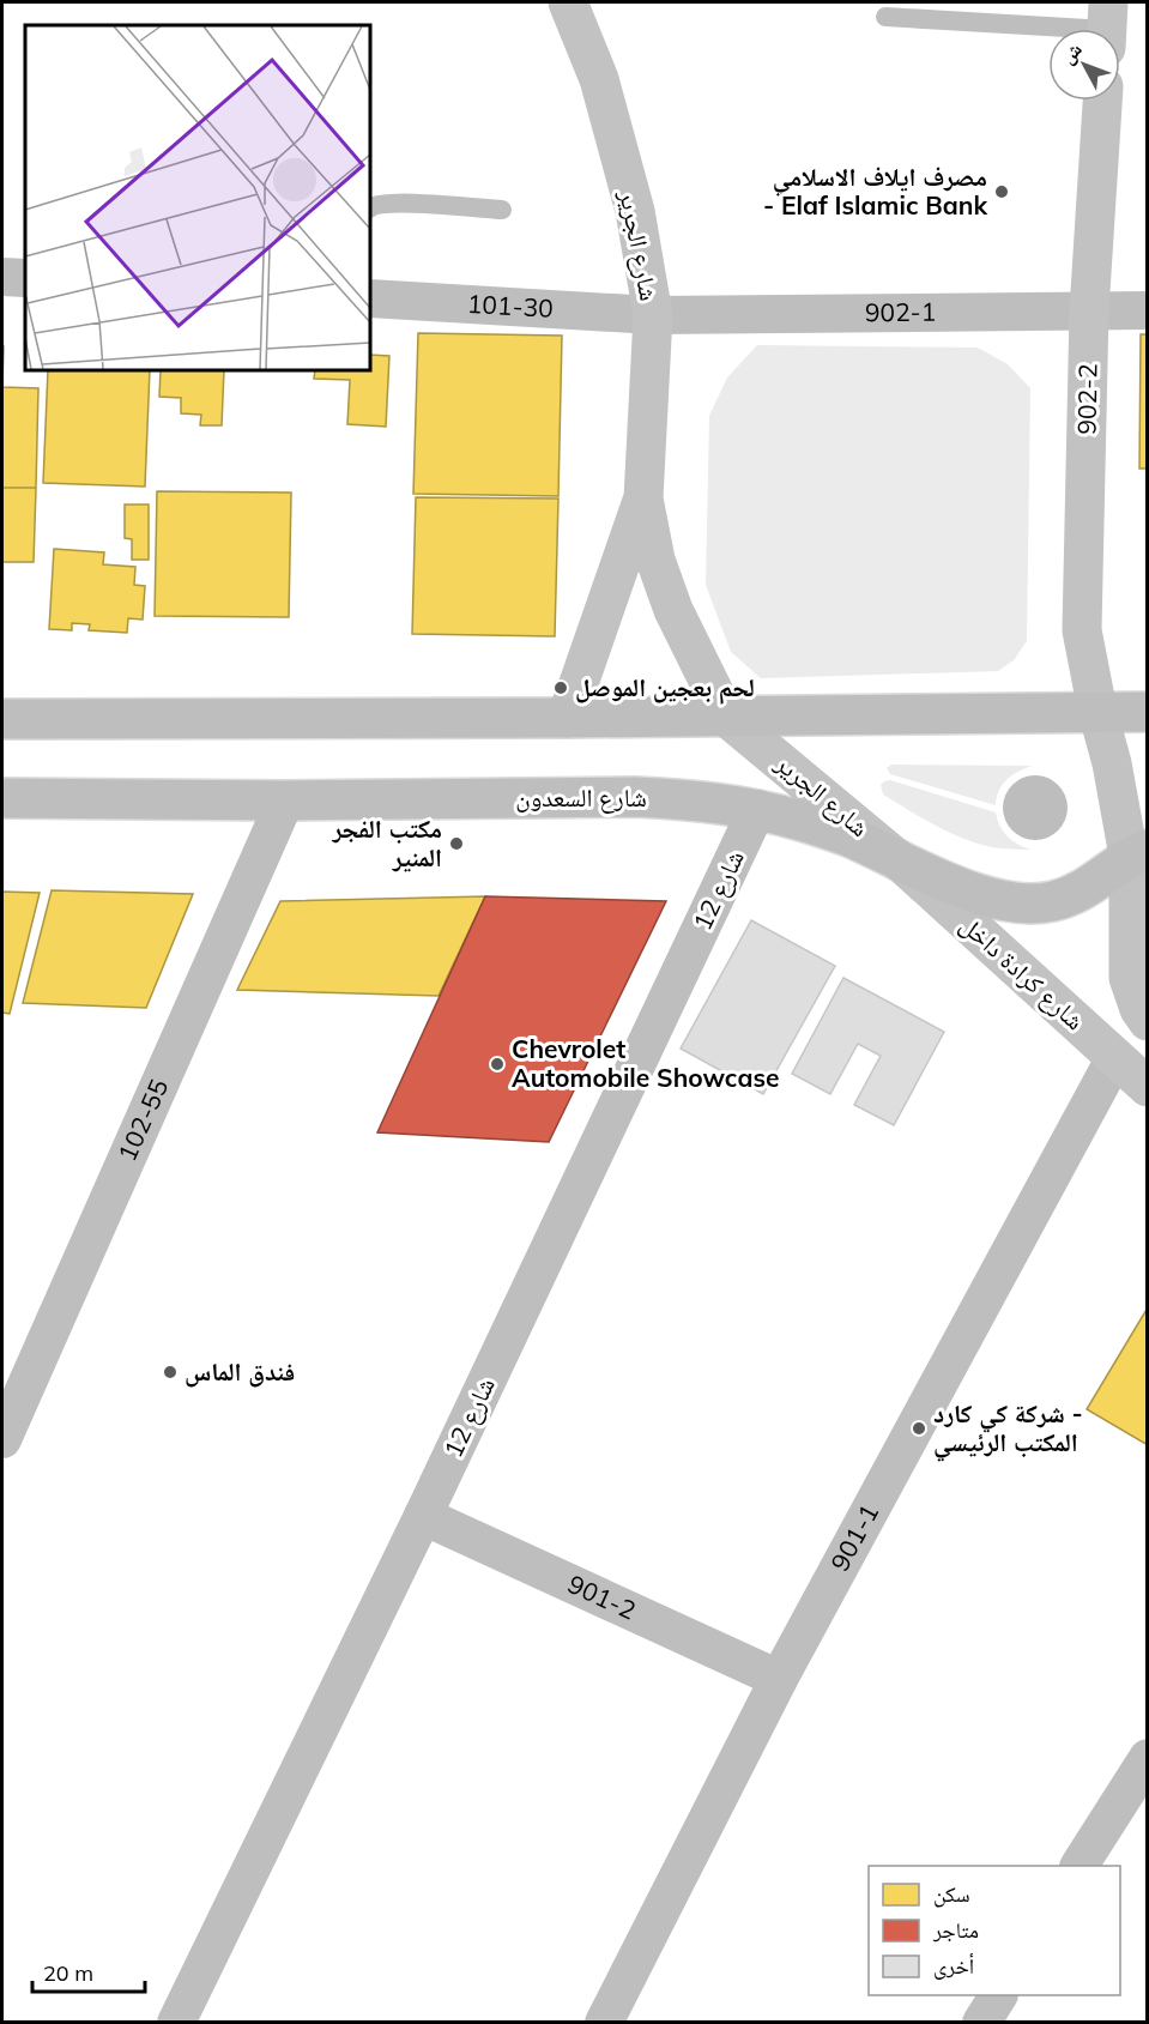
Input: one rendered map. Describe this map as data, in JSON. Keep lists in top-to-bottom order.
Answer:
{
  "streets": {
    "main road": [
      "شارع الجرير",
      "902-2",
      "شارع السعدون",
      "شارع كرادة داخل"
    ],
    "street": [
      "101-30",
      "902-1",
      "شارع 12",
      "102-55",
      "901-1",
      "901-2"
    ]
  },
  "crossings": [
    ["شارع الجرير", "101-30"],
    ["شارع الجرير", "902-1"],
    ["شارع الجرير", "شارع السعدون"],
    ["شارع الجرير", "شارع كرادة داخل"],
    ["101-30", "902-1"],
    ["902-1", "902-2"],
    ["902-2", "شارع السعدون"],
    ["شارع السعدون", "شارع 12"],
    ["شارع السعدون", "شارع كرادة داخل"],
    ["شارع السعدون", "102-55"],
    ["شارع 12", "901-2"],
    ["شارع كرادة داخل", "901-1"],
    ["901-1", "901-2"]
  ],
  "places": [
    "مصرف ايلاف الاسلامي - Elaf Islamic Bank",
    "لحم بعجين الموصل",
    "مكتب الفجر المنير",
    "Chevrolet Automobile Showcase",
    "فندق الماس",
    "شركة كي كارد - المكتب الرئيسي"
  ],
  "legend": ["سكن", "متاجر", "أخرى"],
  "scale_bar": "20 m",
  "north": "top left"
}
